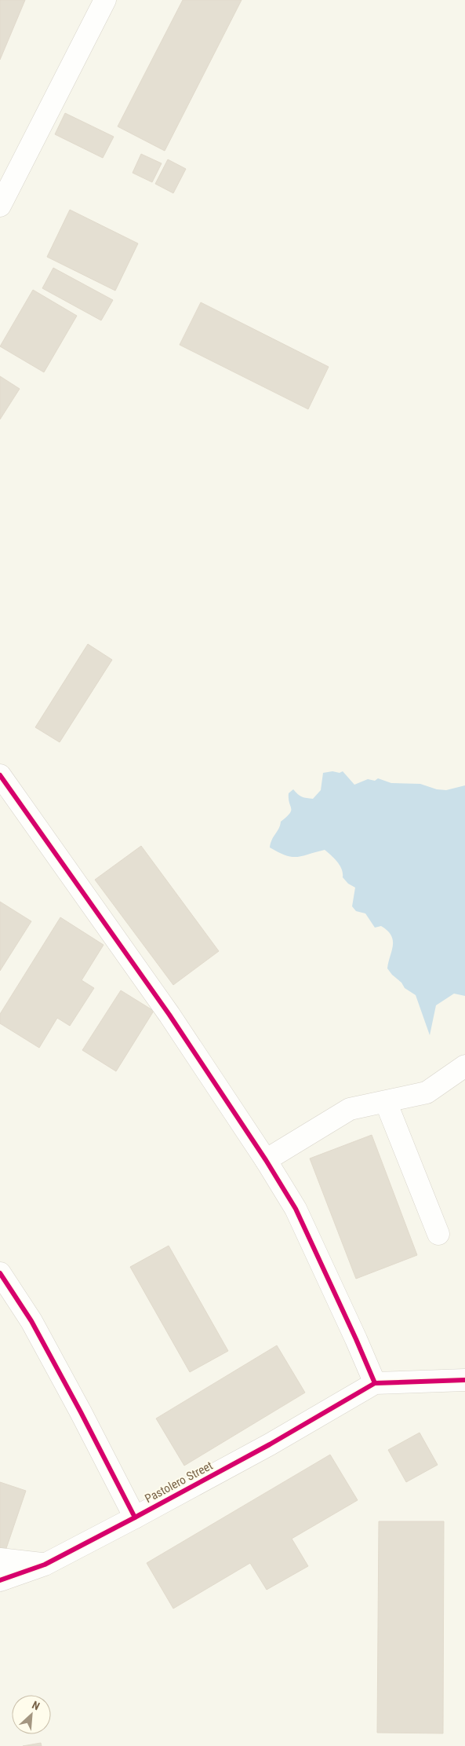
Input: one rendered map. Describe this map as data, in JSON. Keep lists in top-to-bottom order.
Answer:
{
  "streets": {
    "street": ["Pastolero Street"]
  },
  "north": "top right"
}
